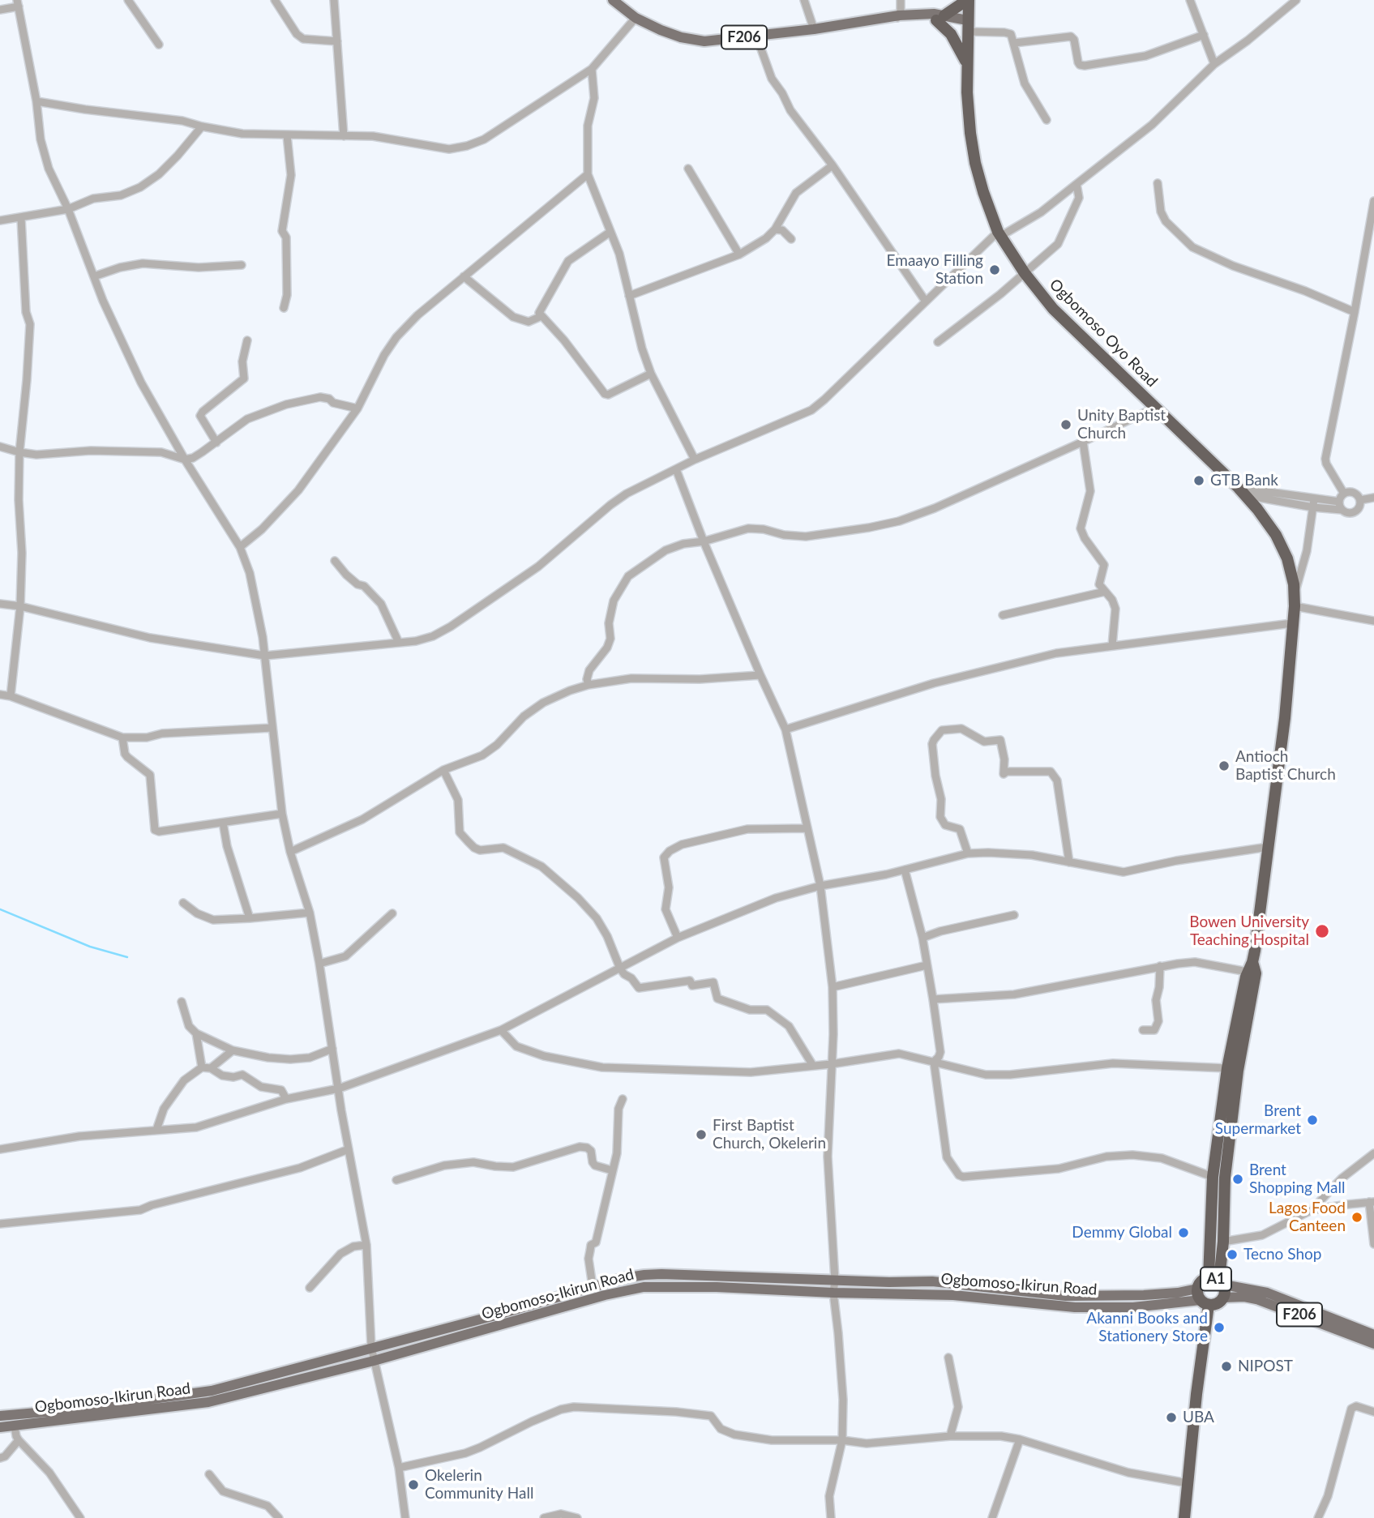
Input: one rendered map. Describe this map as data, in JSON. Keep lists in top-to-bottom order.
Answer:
{
  "streets": {
    "highway": ["Ogbomoso Oyo Road", "A1"],
    "main road": ["F206", "Ogbomoso-Ikirun Road"]
  },
  "crossings": [
    ["F206", "Ogbomoso Oyo Road"],
    ["F206", "A1"],
    ["Ogbomoso Oyo Road", "A1"],
    ["A1", "Ogbomoso-Ikirun Road"]
  ],
  "places": [
    "Emaayo Filling Station",
    "Unity Baptist Church",
    "GTB Bank",
    "Antioch Baptist Church",
    "Bowen University Teaching Hospital",
    "Brent Supermarket",
    "First Baptist Church, Okelerin",
    "Brent Shopping Mall",
    "Lagos Food Canteen",
    "Demmy Global",
    "Tecno Shop",
    "Akanni Books and Stationery Store",
    "NIPOST",
    "UBA",
    "Okelerin Community Hall"
  ]
}
